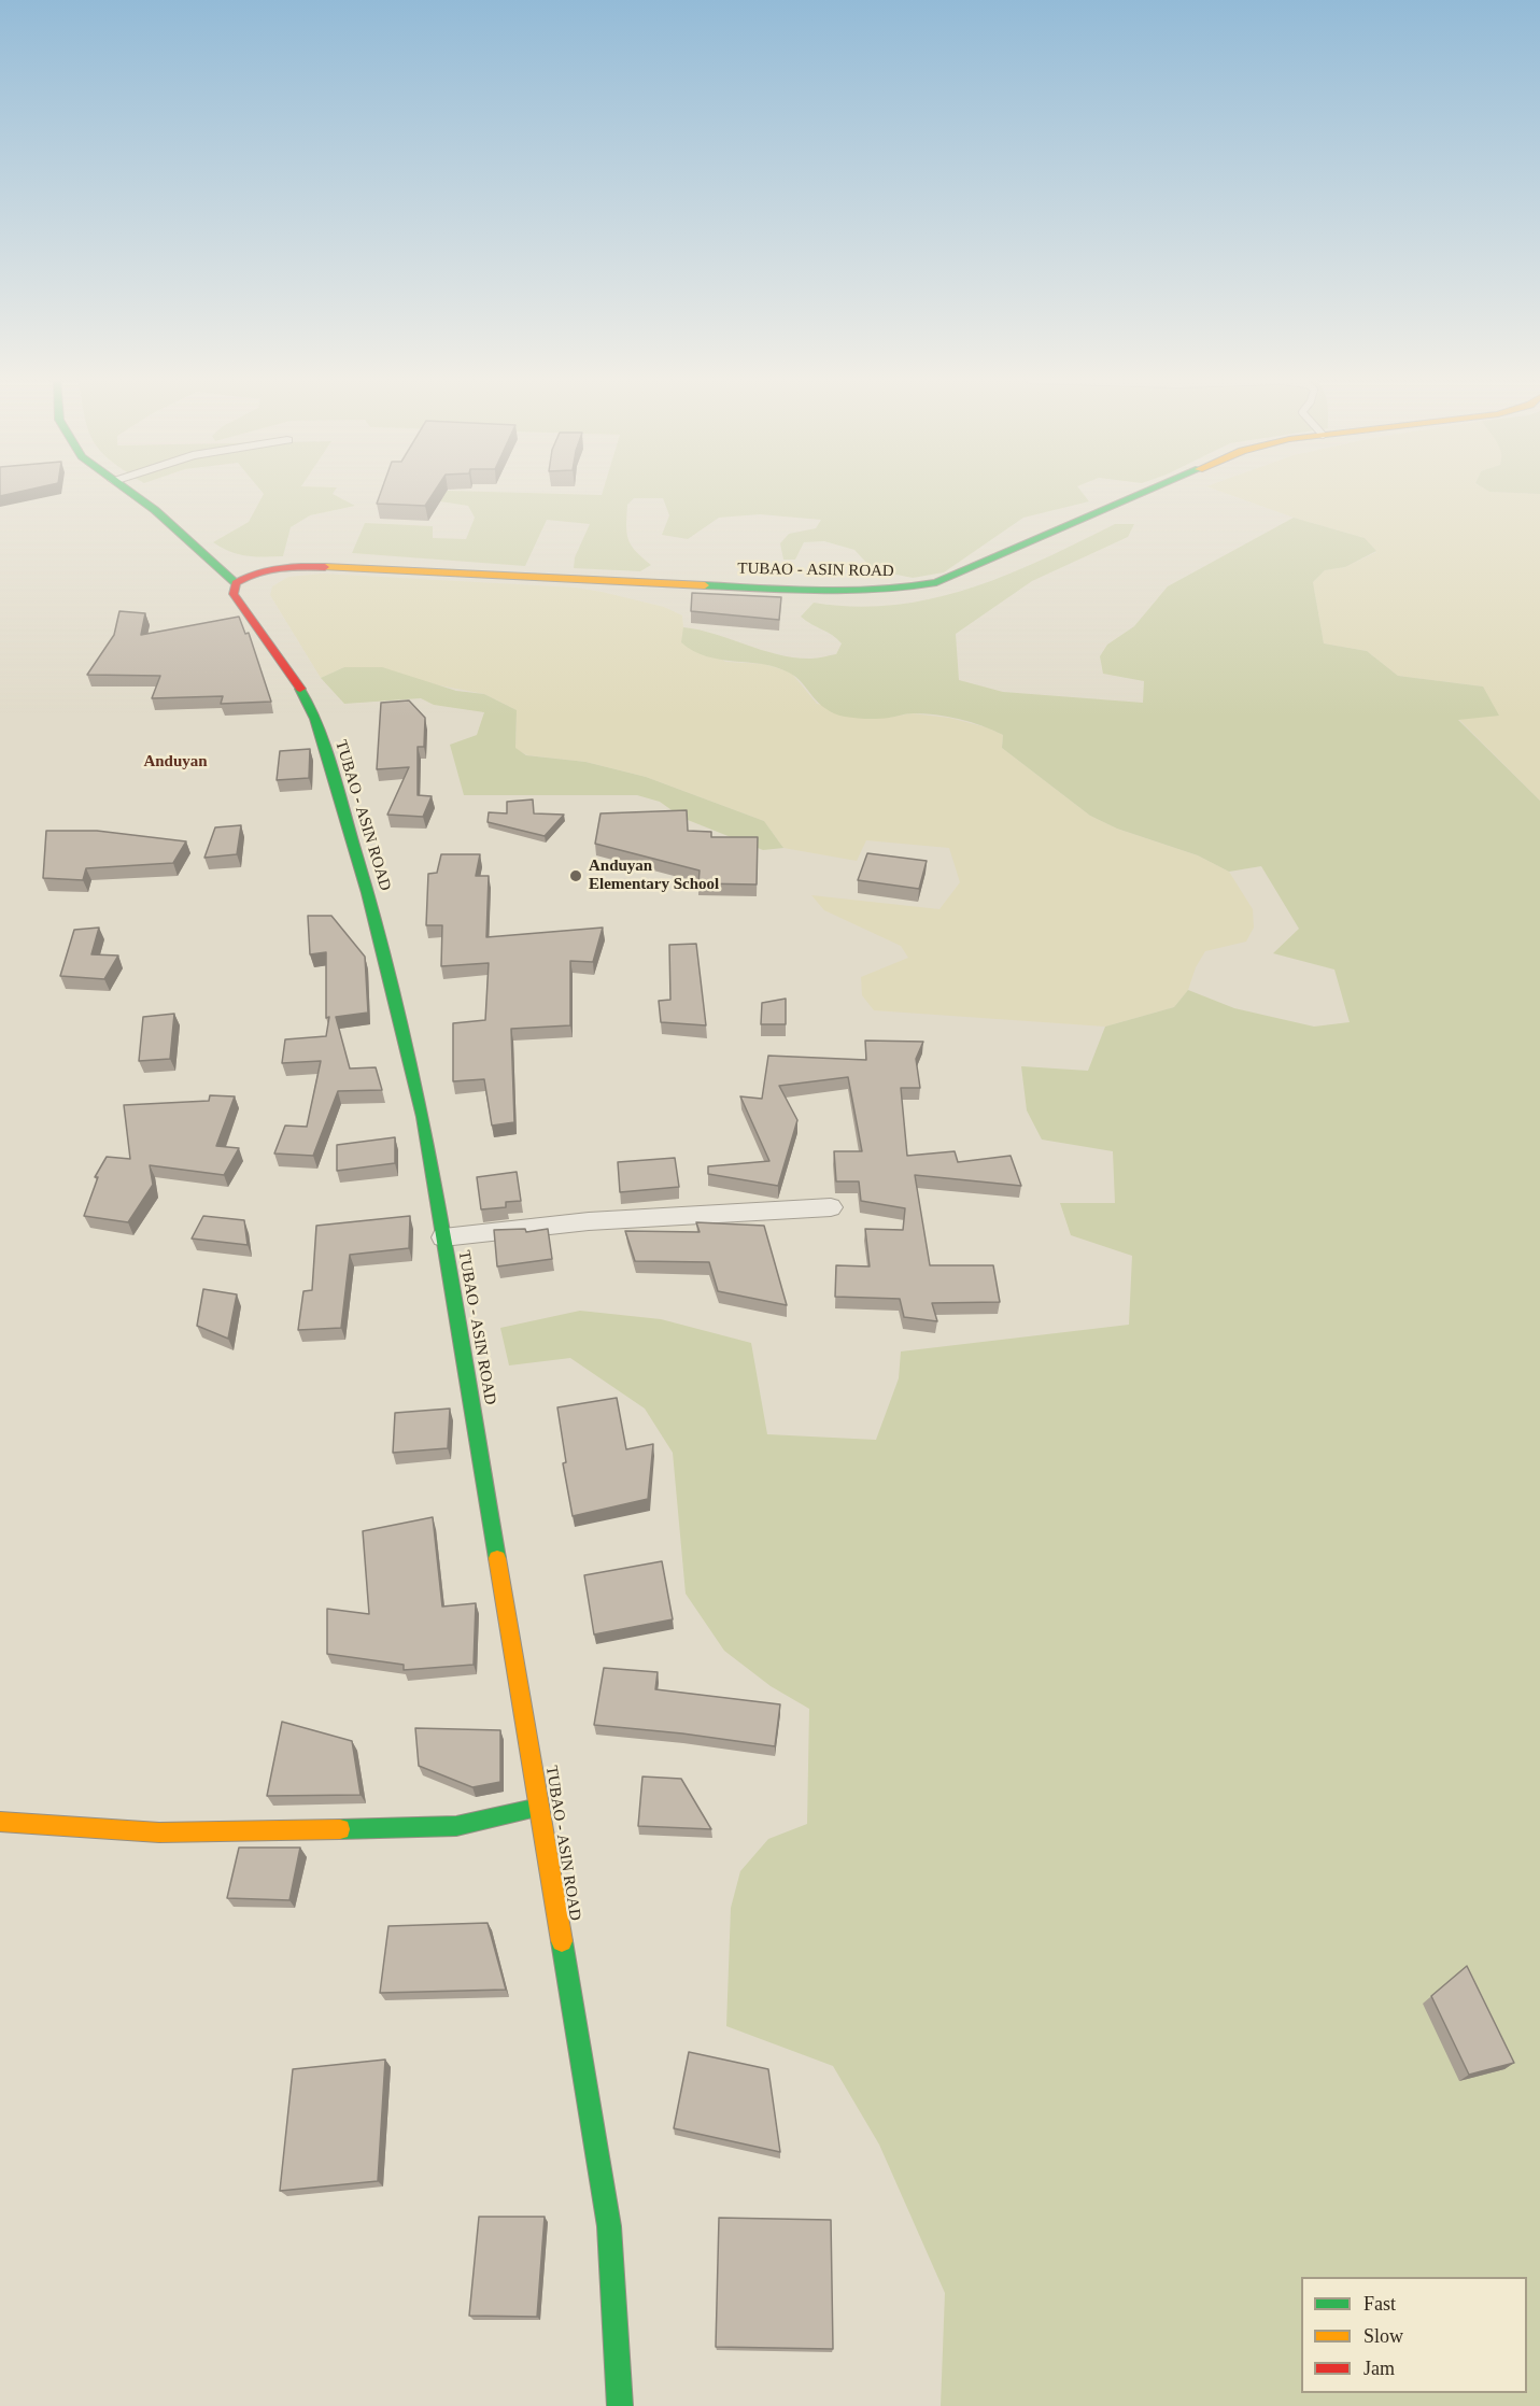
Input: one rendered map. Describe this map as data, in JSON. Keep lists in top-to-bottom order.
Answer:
{
  "streets": {
    "main road": ["TUBAO - ASIN ROAD"]
  },
  "districts": ["Anduyan"],
  "places": ["Anduyan Elementary School"],
  "legend": ["Fast", "Slow", "Jam"]
}
